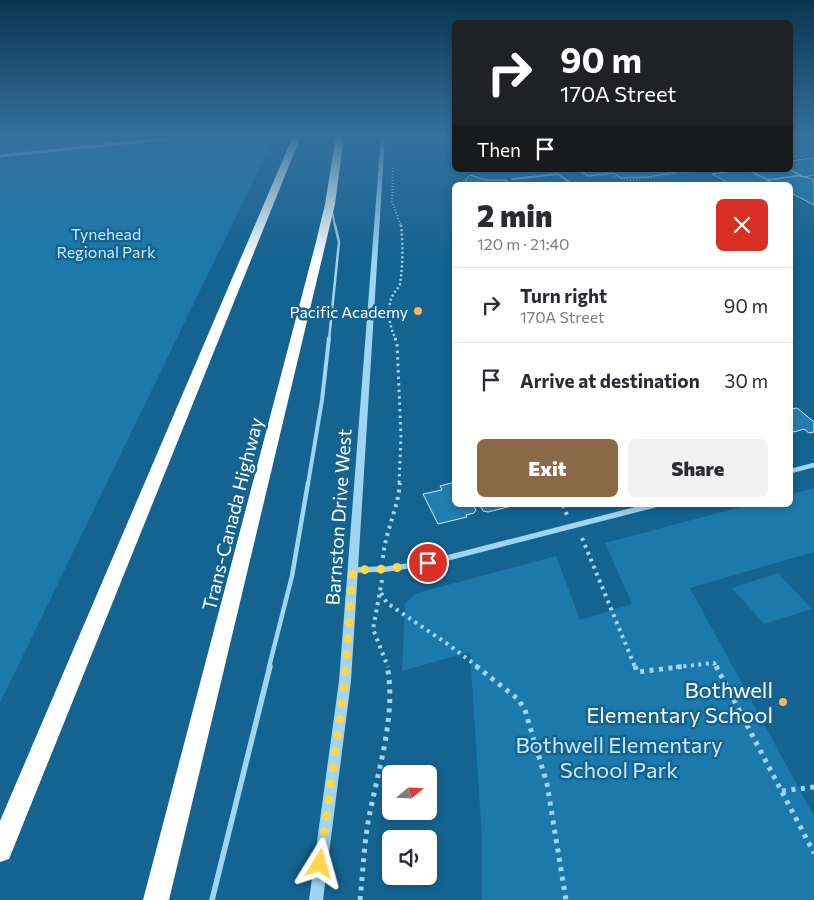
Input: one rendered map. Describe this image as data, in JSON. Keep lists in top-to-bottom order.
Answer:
{
  "streets": {
    "highway": ["Trans-Canada Highway"],
    "street": ["Barnston Drive West"]
  },
  "parks": ["Tynehead Regional Park", "Bothwell Elementary School Park"],
  "places": ["Pacific Academy", "Bothwell Elementary School"],
  "north": "right",
  "page": {
    "turn": ["90 m", "170A Street"],
    "then": "Then",
    "heading": ["2 min", "120 m · 21:40"],
    "list": [
      {
        "name": "Turn right",
        "note": "170A Street",
        "value": "90 m"
      },
      {
        "name": "Arrive at destination",
        "value": "30 m"
      }
    ],
    "buttons": ["Exit", "Share"]
  }
}
